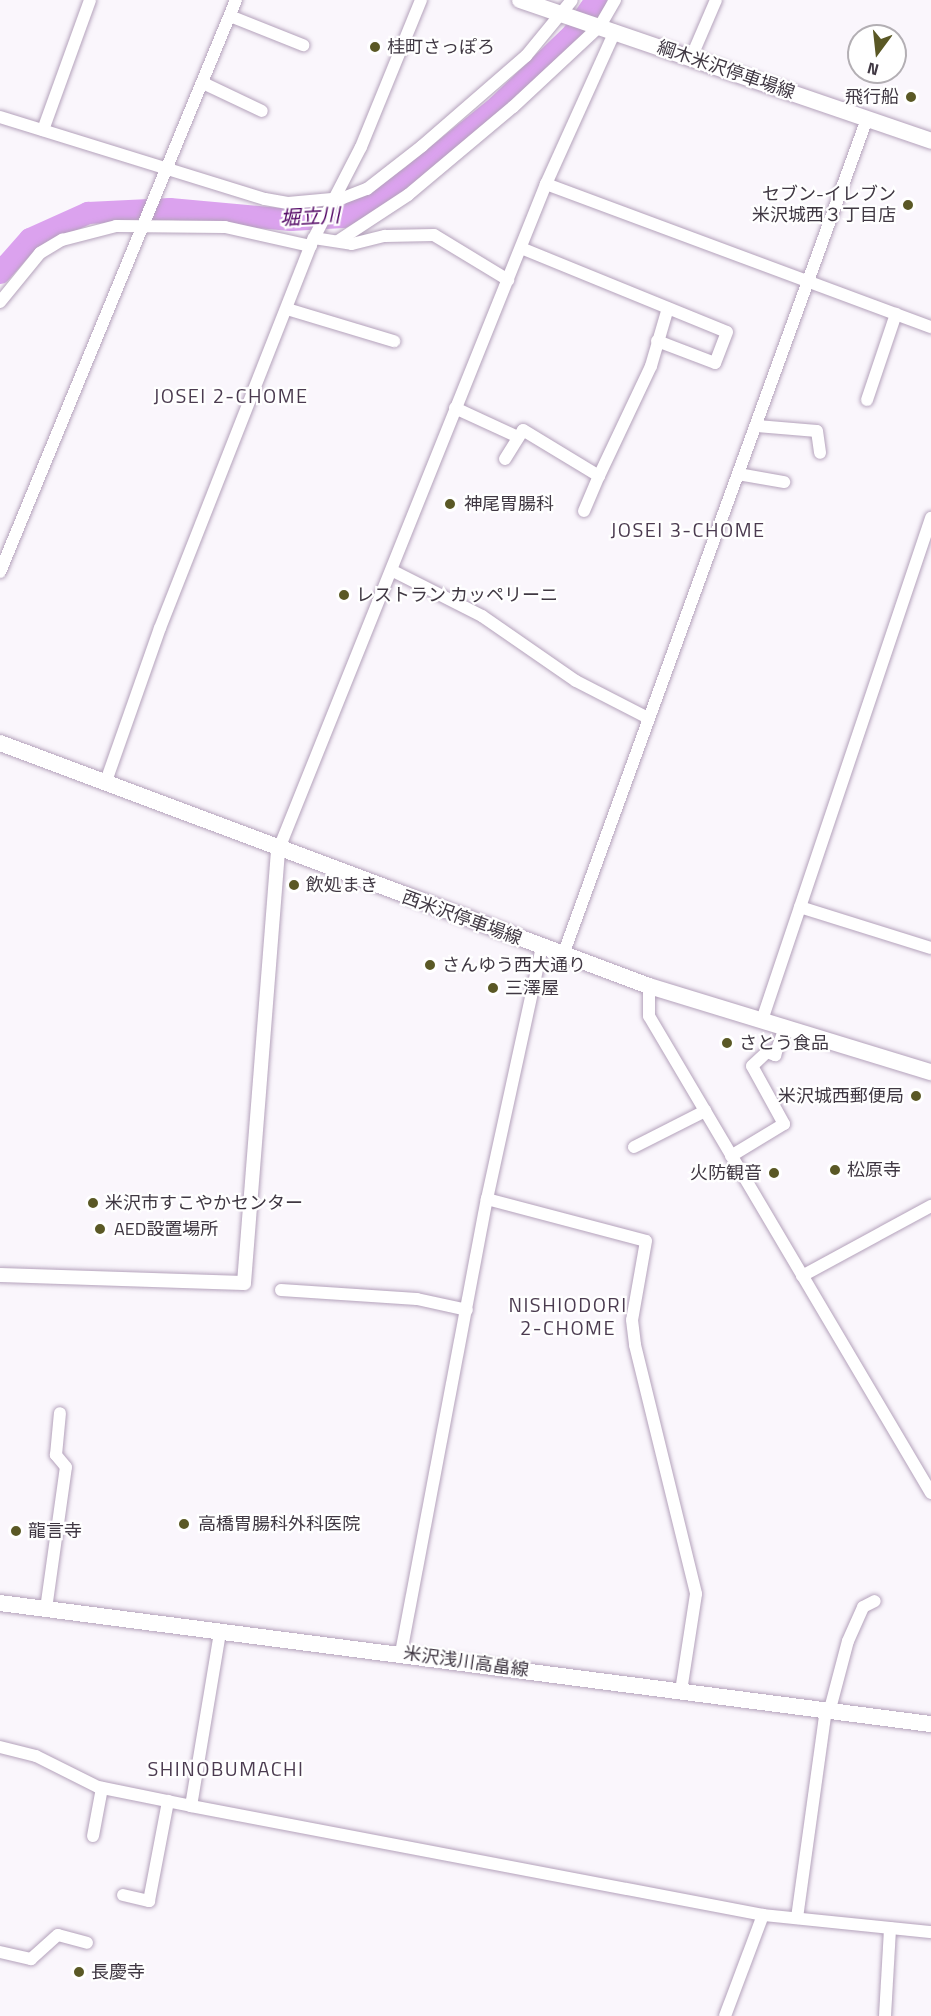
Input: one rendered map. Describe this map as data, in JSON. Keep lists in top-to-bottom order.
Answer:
{
  "streets": {
    "main road": ["綱木米沢停車場線", "西米沢停車場線", "米沢浅川高畠線"]
  },
  "districts": [
    "JOSEI 2-CHOME",
    "JOSEI 3-CHOME",
    "NISHIODORI 2-CHOME",
    "SHINOBUMACHI"
  ],
  "water": ["堀立川"],
  "places": [
    "桂町さっぽろ",
    "飛行船",
    "セブン-イレブン 米沢城西３丁目店",
    "神尾胃腸科",
    "レストラン カッペリーニ",
    "飲処まき",
    "さんゆう西大通り",
    "三澤屋",
    "さとう食品",
    "米沢城西郵便局",
    "松原寺",
    "火防観音",
    "米沢市すこやかセンター",
    "AED設置場所",
    "高橋胃腸科外科医院",
    "龍言寺",
    "長慶寺"
  ],
  "north": "bottom"
}
